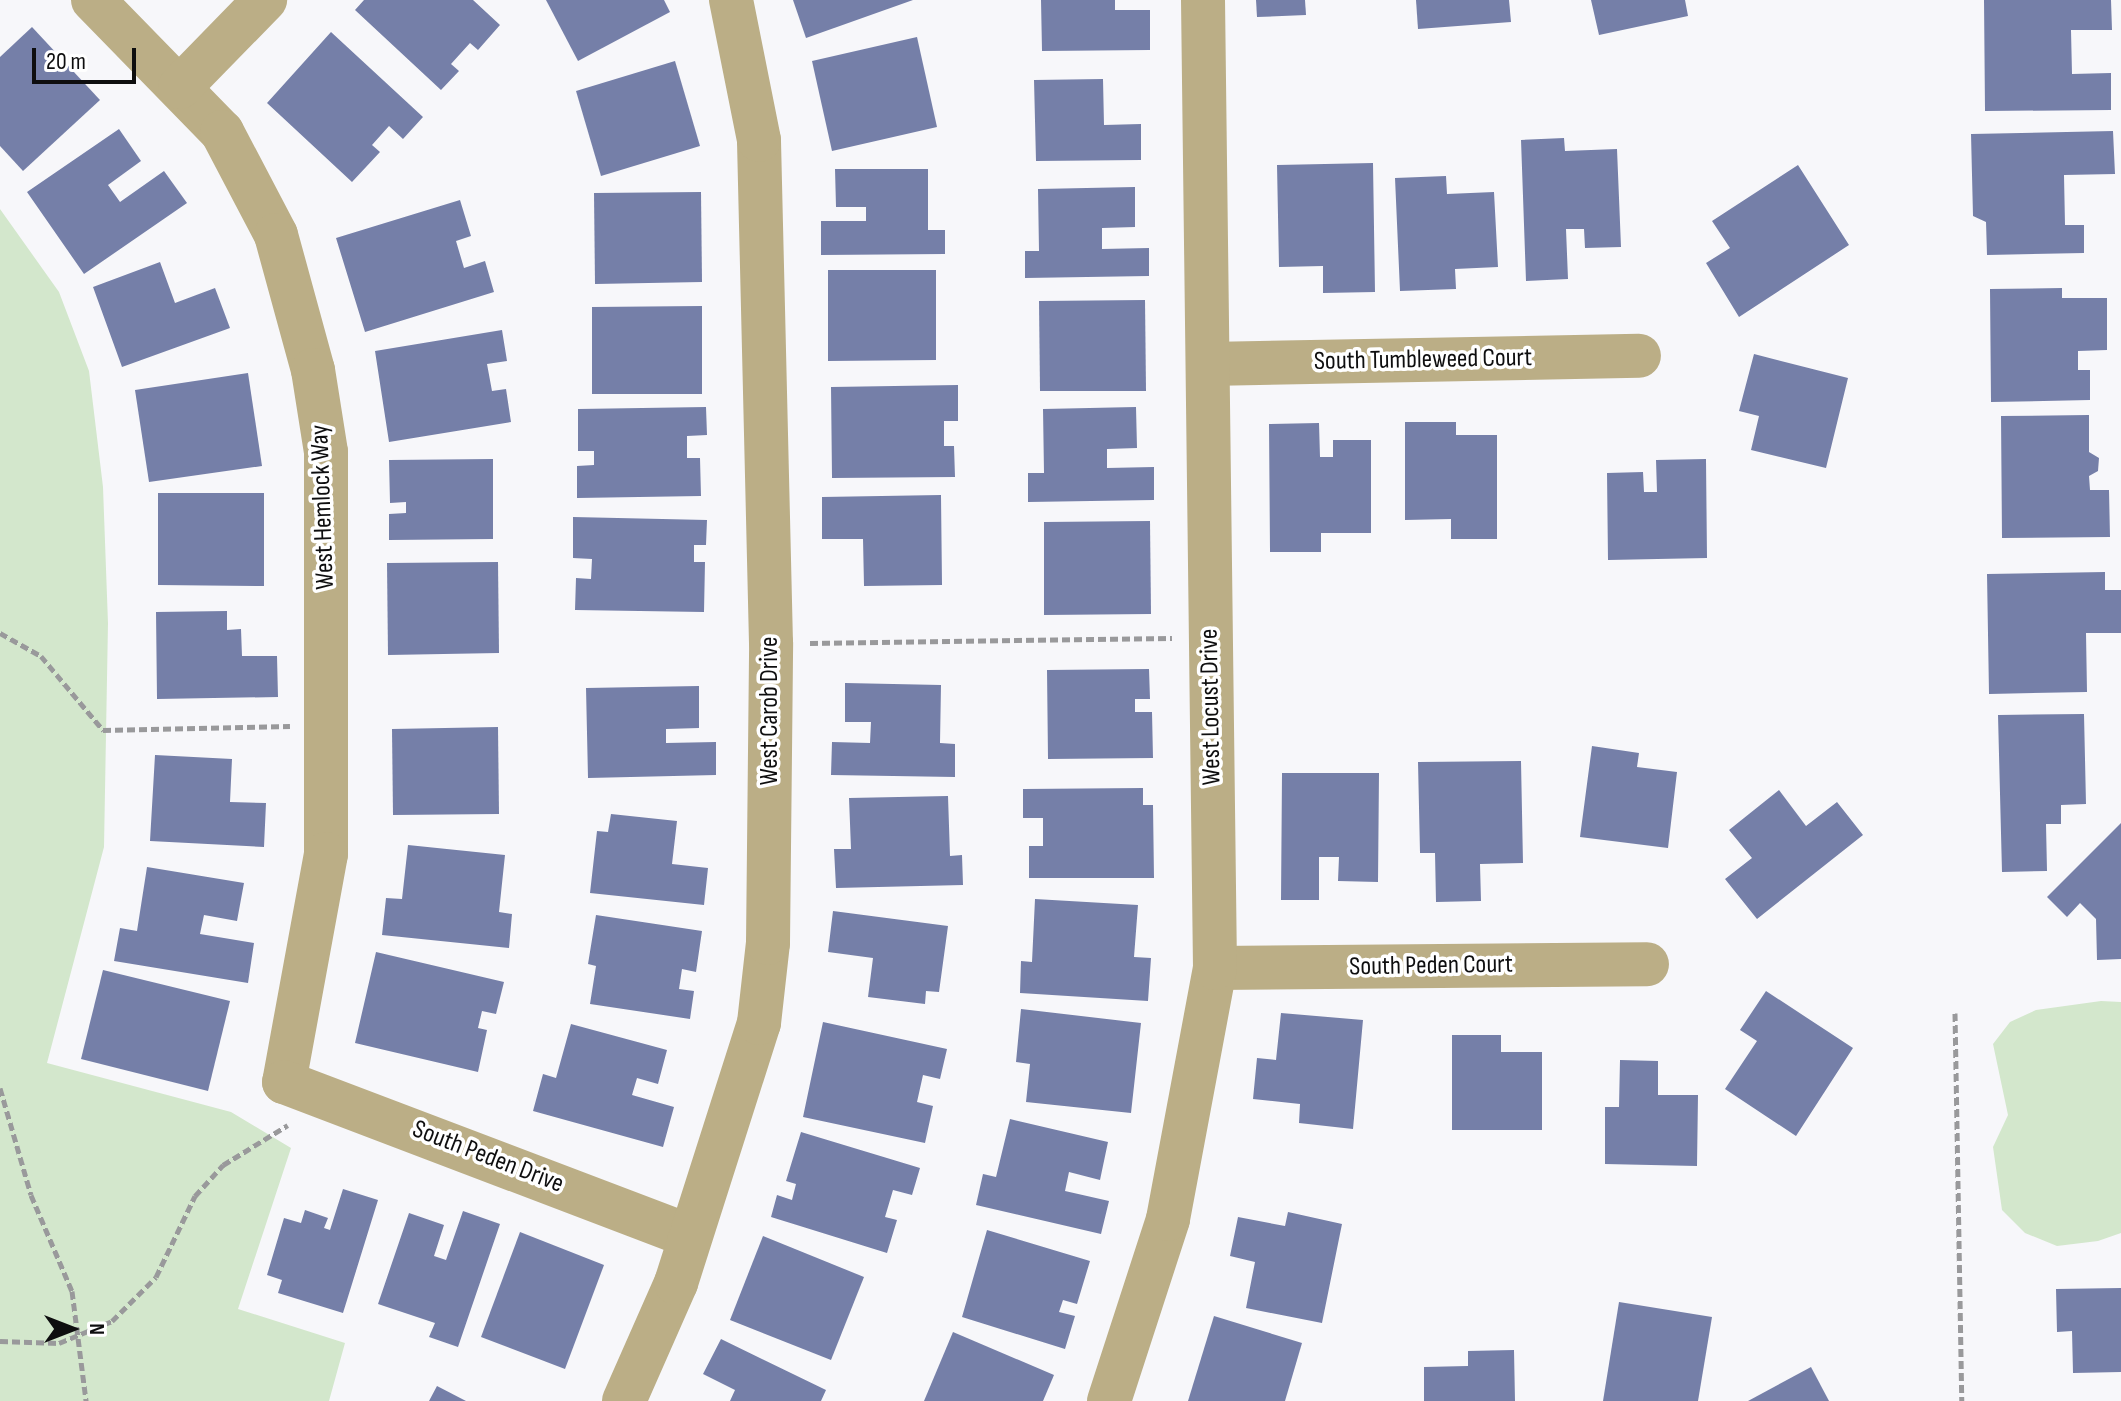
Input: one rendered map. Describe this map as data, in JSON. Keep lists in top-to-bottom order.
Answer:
{
  "streets": {
    "street": [
      "South Tumbleweed Court",
      "West Hemlock Way",
      "West Locust Drive",
      "West Carob Drive",
      "South Peden Court",
      "South Peden Drive"
    ]
  },
  "crossings": [
    ["South Tumbleweed Court", "West Locust Drive"],
    ["West Hemlock Way", "South Peden Drive"],
    ["West Locust Drive", "South Peden Court"],
    ["West Carob Drive", "South Peden Drive"]
  ],
  "scale_bar": "20 m",
  "north": "right"
}
